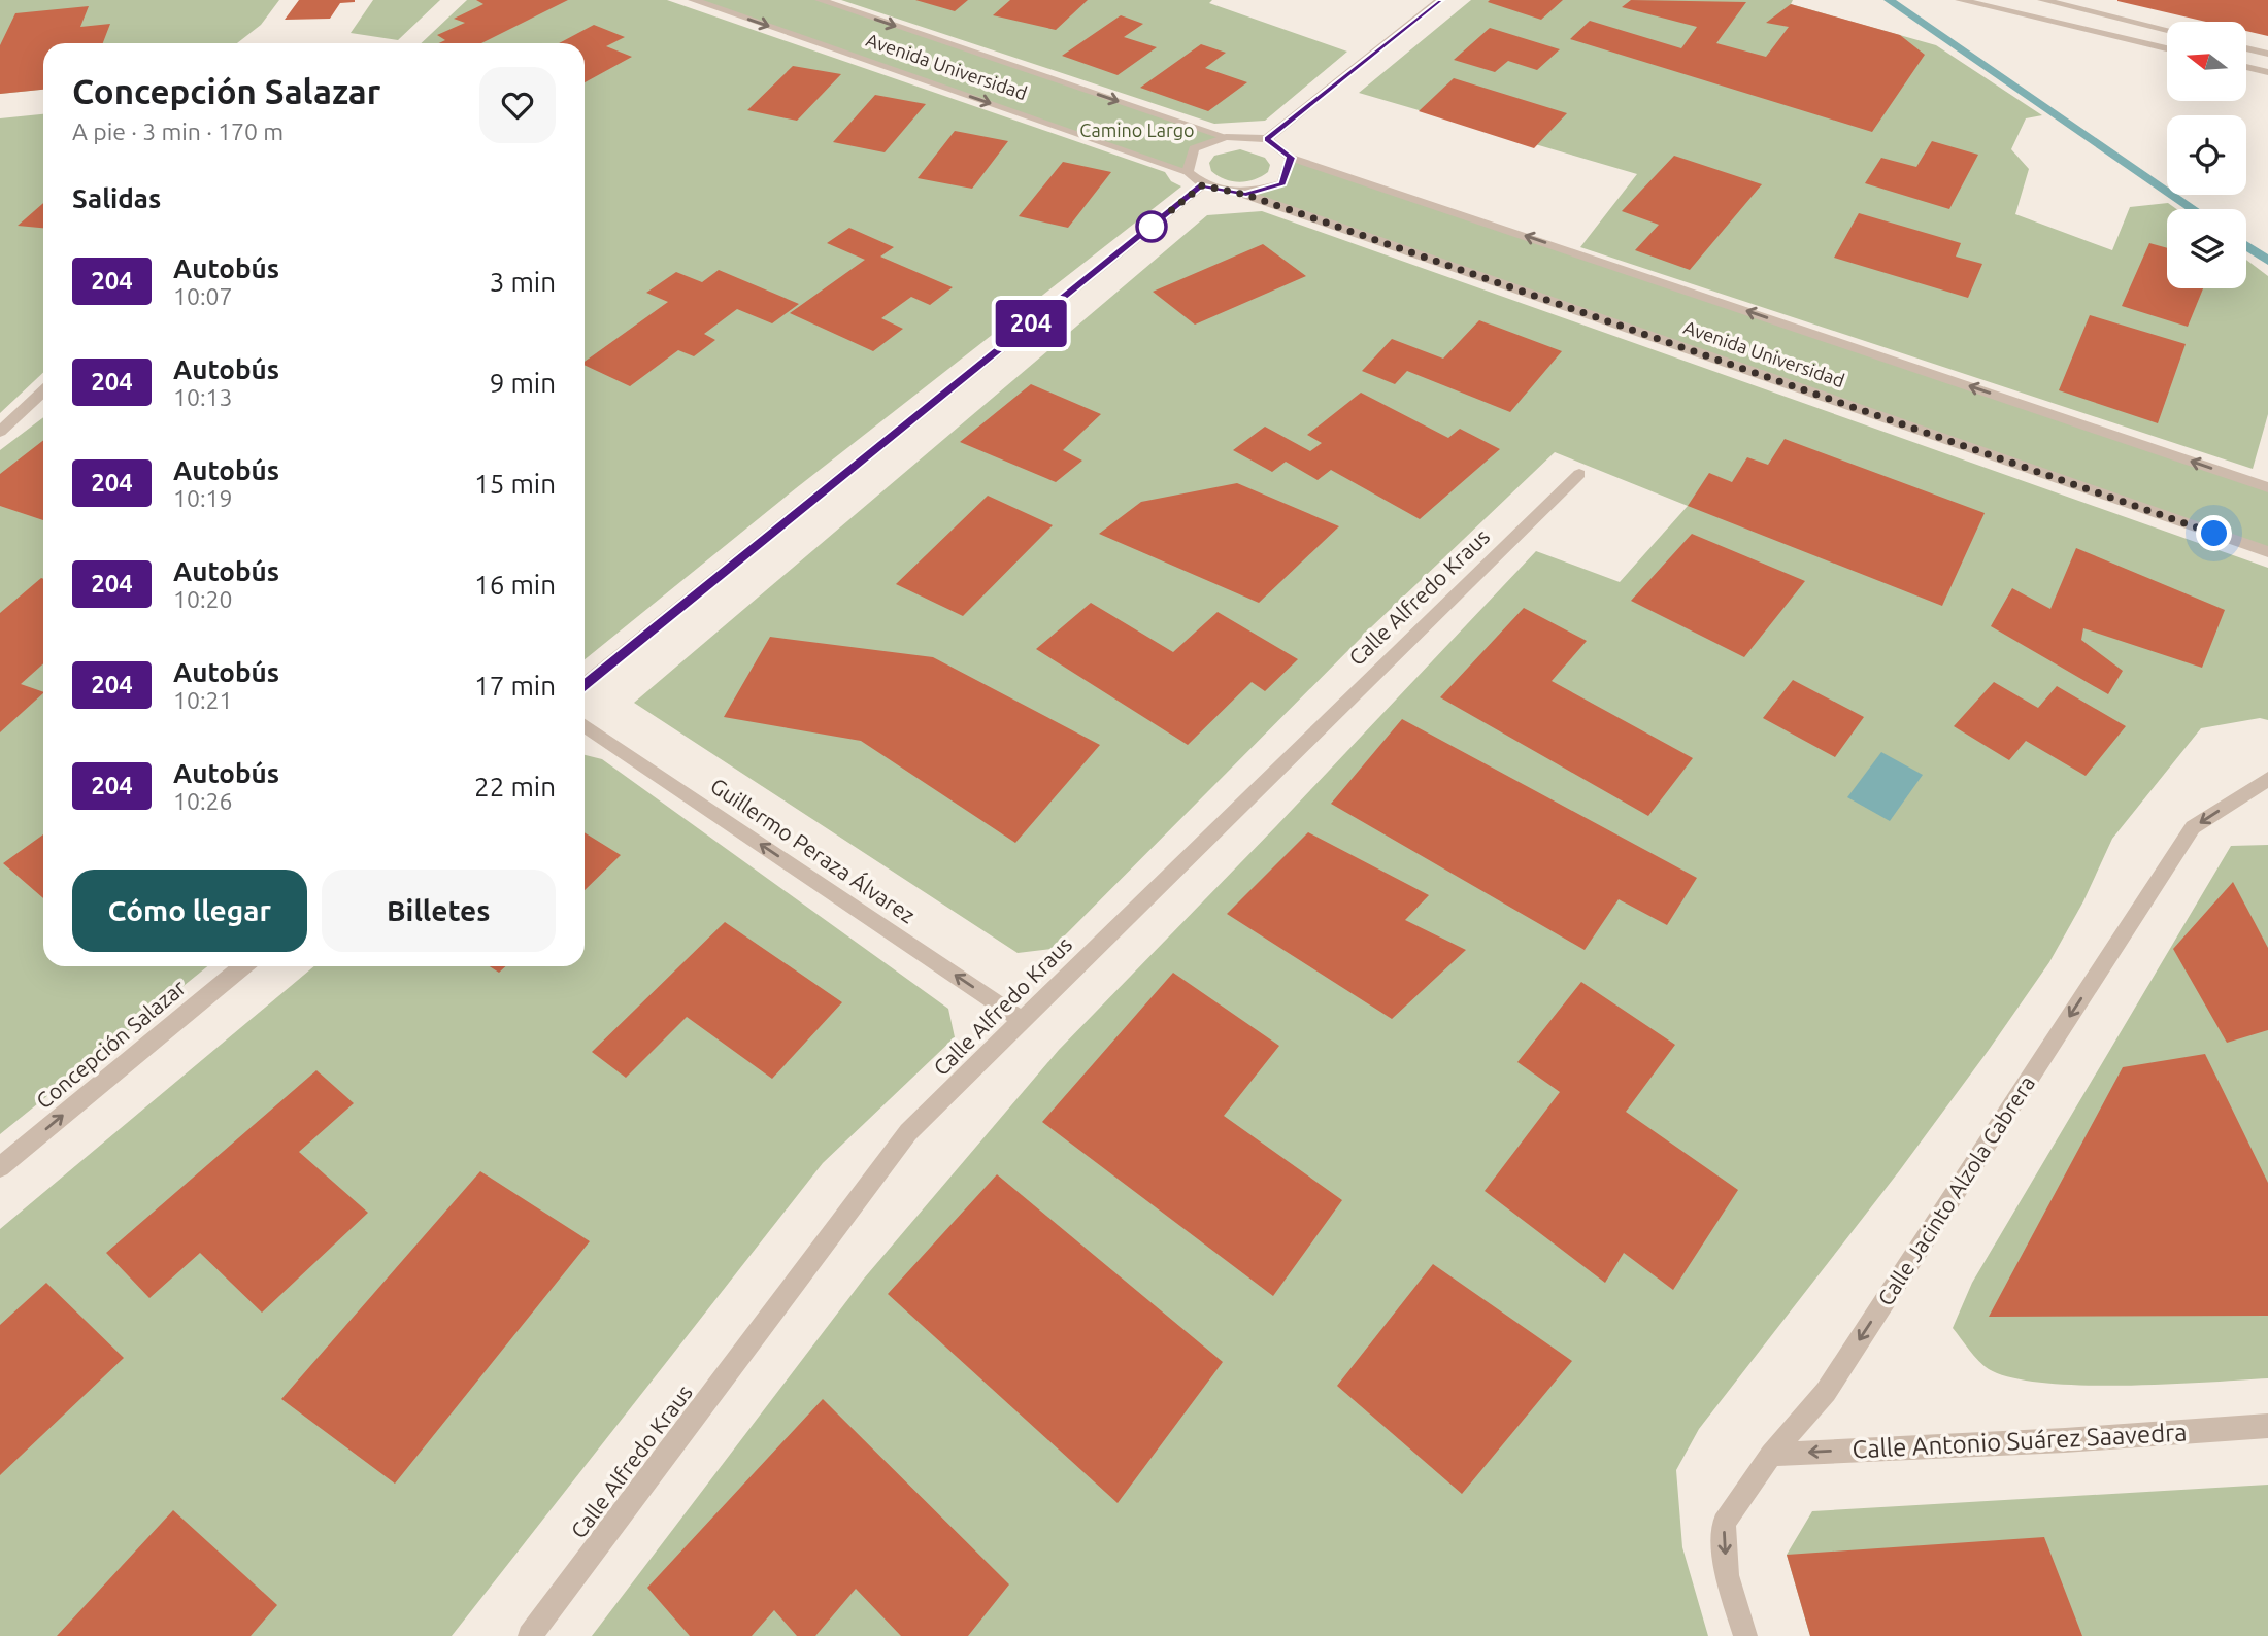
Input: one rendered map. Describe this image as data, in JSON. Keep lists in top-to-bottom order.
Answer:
{
  "streets": {
    "street": [
      "Avenida Universidad",
      "Calle Alfredo Kraus",
      "Guillermo Peraza Álvarez",
      "Concepción Salazar",
      "Calle Jacinto Alzola Cabrera",
      "Calle Antonio Suárez Saavedra"
    ]
  },
  "crossings": [
    ["Calle Alfredo Kraus", "Guillermo Peraza Álvarez"],
    ["Calle Jacinto Alzola Cabrera", "Calle Antonio Suárez Saavedra"]
  ],
  "one_way": [
    "Guillermo Peraza Álvarez",
    "Concepción Salazar",
    "Calle Jacinto Alzola Cabrera",
    "Calle Antonio Suárez Saavedra"
  ],
  "parks": ["Camino Largo"],
  "lines": ["bus line 204"],
  "north": "left",
  "page": {
    "on_map": "204",
    "heading": [
      ["Concepción Salazar", "A pie · 3 min · 170 m"],
      "Salidas"
    ],
    "list": [
      {
        "mark": "204",
        "name": "Autobús",
        "note": "10:07",
        "value": "3 min"
      },
      {
        "mark": "204",
        "name": "Autobús",
        "note": "10:13",
        "value": "9 min"
      },
      {
        "mark": "204",
        "name": "Autobús",
        "note": "10:19",
        "value": "15 min"
      },
      {
        "mark": "204",
        "name": "Autobús",
        "note": "10:20",
        "value": "16 min"
      },
      {
        "mark": "204",
        "name": "Autobús",
        "note": "10:21",
        "value": "17 min"
      },
      {
        "mark": "204",
        "name": "Autobús",
        "note": "10:26",
        "value": "22 min"
      }
    ],
    "buttons": ["Cómo llegar", "Billetes"]
  }
}
